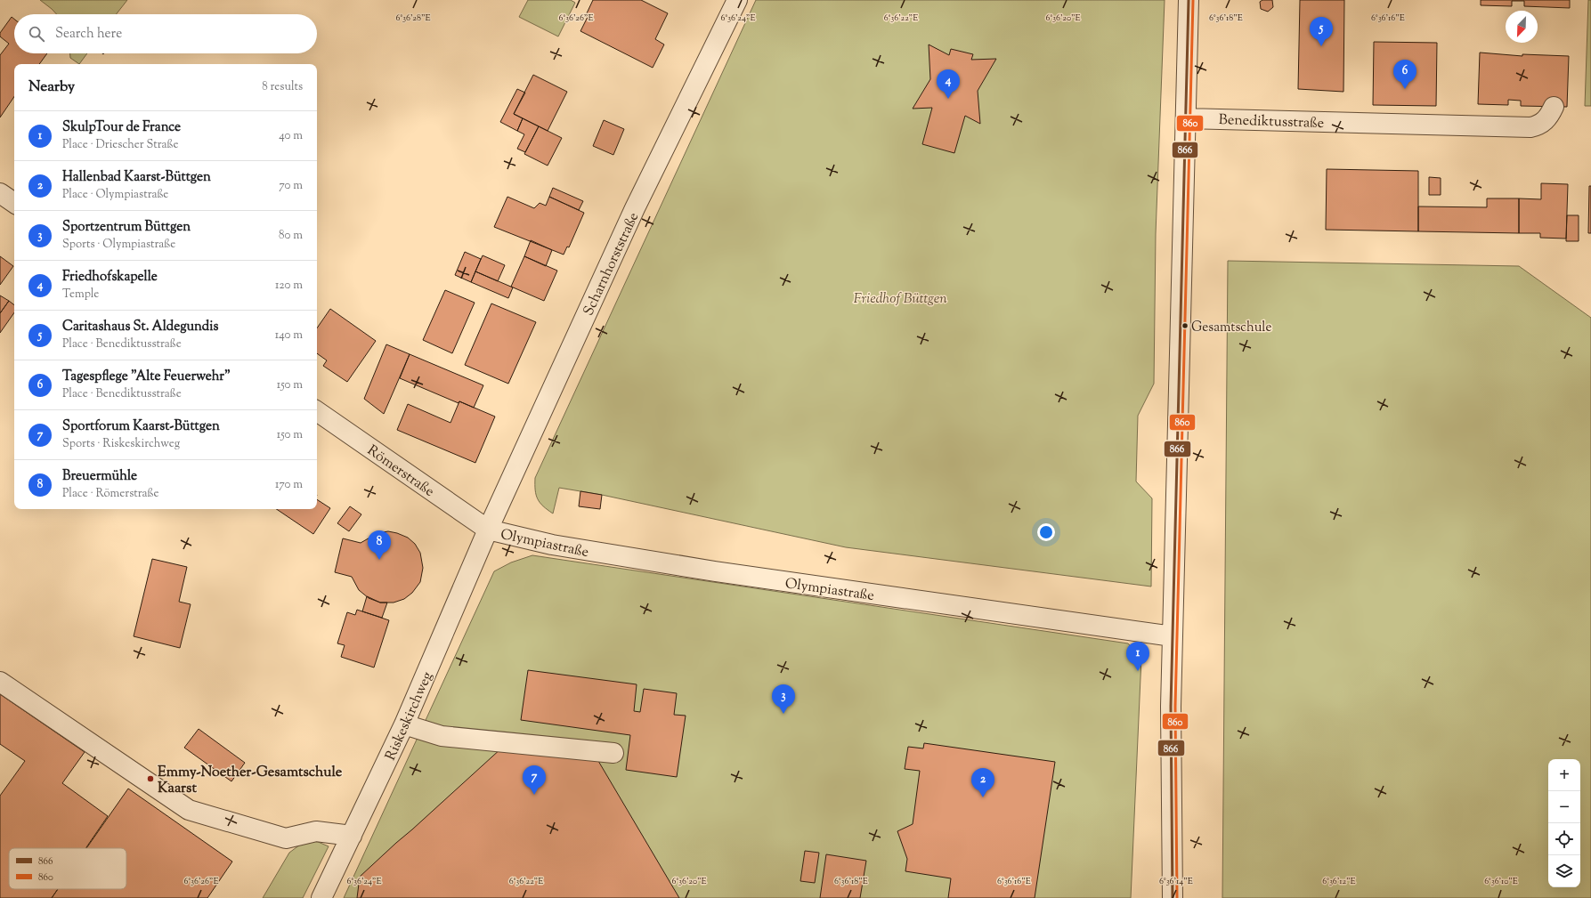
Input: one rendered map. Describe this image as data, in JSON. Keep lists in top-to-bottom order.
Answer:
{
  "streets": {
    "street": [
      "Benediktusstraße",
      "Scharnhorststraße",
      "Römerstraße",
      "Olympiastraße",
      "Riskeskirchweg"
    ]
  },
  "crossings": [
    ["Scharnhorststraße", "Römerstraße"],
    ["Scharnhorststraße", "Olympiastraße"],
    ["Scharnhorststraße", "Riskeskirchweg"],
    ["Römerstraße", "Olympiastraße"],
    ["Römerstraße", "Riskeskirchweg"],
    ["Olympiastraße", "Riskeskirchweg"]
  ],
  "parks": ["Friedhof Büttgen"],
  "places": ["Gesamtschule", "Emmy-Noether-Gesamtschule Kaarst"],
  "lines": ["transit line 866", "transit line 860"],
  "legend": ["866", "860"],
  "north": "bottom left",
  "page": {
    "search": "Search here",
    "pins": [
      "5",
      "6",
      "4",
      "8",
      "1",
      "3",
      "7",
      "2"
    ],
    "heading": ["Nearby", "8 results"],
    "list": [
      {
        "mark": "1",
        "name": "SkulpTour de France",
        "note": "Place · Driescher Straße",
        "value": "40 m"
      },
      {
        "mark": "2",
        "name": "Hallenbad Kaarst-Büttgen",
        "note": "Place · Olympiastraße",
        "value": "70 m"
      },
      {
        "mark": "3",
        "name": "Sportzentrum Büttgen",
        "note": "Sports · Olympiastraße",
        "value": "80 m"
      },
      {
        "mark": "4",
        "name": "Friedhofskapelle",
        "note": "Temple",
        "value": "120 m"
      },
      {
        "mark": "5",
        "name": "Caritashaus St. Aldegundis",
        "note": "Place · Benediktusstraße",
        "value": "140 m"
      },
      {
        "mark": "6",
        "name": "Tagespflege \"Alte Feuerwehr\"",
        "note": "Place · Benediktusstraße",
        "value": "150 m"
      },
      {
        "mark": "7",
        "name": "Sportforum Kaarst-Büttgen",
        "note": "Sports · Riskeskirchweg",
        "value": "150 m"
      },
      {
        "mark": "8",
        "name": "Breuermühle",
        "note": "Place · Römerstraße",
        "value": "170 m"
      }
    ],
    "map_buttons": ["+", "−"]
  },
  "coordinates": [
    "6°36'16\"E",
    "6°36'28\"E",
    "6°36'26\"E",
    "6°36'24\"E",
    "6°36'22\"E",
    "6°36'20\"E",
    "6°36'18\"E",
    "6°36'14\"E",
    "6°36'12\"E",
    "6°36'10\"E"
  ]
}
